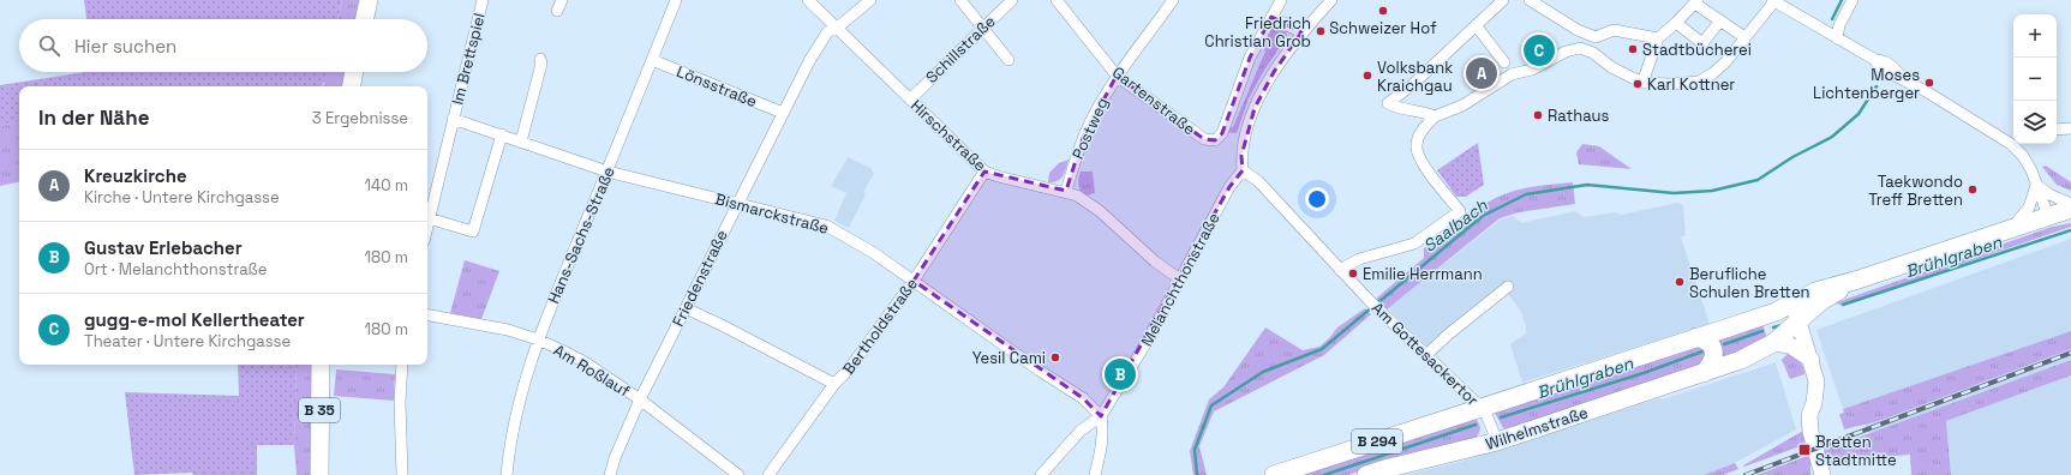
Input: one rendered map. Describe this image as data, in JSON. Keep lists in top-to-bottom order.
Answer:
{
  "streets": {
    "main road": ["B 35", "Wilhelmstraße", "B 294"],
    "street": [
      "Schillstraße",
      "Im Brettspiel",
      "Lönsstraße",
      "Gartenstraße",
      "Postweg",
      "Hirschstraße",
      "Bismarckstraße",
      "Hans-Sachs-Straße",
      "Friedenstraße",
      "Melanchthonstraße",
      "Bertholdstraße",
      "Am Gottesackertor",
      "Am Roßlauf"
    ]
  },
  "crossings": [
    ["Schillstraße", "Hirschstraße"],
    ["Im Brettspiel", "Bismarckstraße"],
    ["Lönsstraße", "Hans-Sachs-Straße"],
    ["Lönsstraße", "Friedenstraße"],
    ["Gartenstraße", "Postweg"],
    ["Postweg", "Hirschstraße"],
    ["Hirschstraße", "Friedenstraße"],
    ["Hirschstraße", "Melanchthonstraße"],
    ["Hirschstraße", "Bertholdstraße"],
    ["Bismarckstraße", "Hans-Sachs-Straße"],
    ["Bismarckstraße", "Friedenstraße"],
    ["Bismarckstraße", "Melanchthonstraße"],
    ["Bismarckstraße", "Bertholdstraße"],
    ["Hans-Sachs-Straße", "Am Roßlauf"],
    ["Friedenstraße", "Am Roßlauf"],
    ["Melanchthonstraße", "Am Gottesackertor"],
    ["Am Gottesackertor", "Wilhelmstraße"]
  ],
  "water": ["Saalbach", "Brühlgraben"],
  "places": {
    "other": [
      "Schweizer Hof",
      "Friedrich Christian Grob",
      "Stadtbücherei",
      "Volksbank Kraichgau",
      "Moses Lichtenberger",
      "Karl Kottner",
      "Rathaus",
      "Taekwondo Treff Bretten",
      "Emilie Herrmann",
      "Berufliche Schulen Bretten",
      "Yesil Cami"
    ],
    "transit": ["Bretten Stadtmitte"]
  },
  "page": {
    "map_buttons": ["+", "−"],
    "search": "Hier suchen",
    "pins": ["C", "A", "B"],
    "heading": ["In der Nähe", "3 Ergebnisse"],
    "list": [
      {
        "mark": "A",
        "name": "Kreuzkirche",
        "note": "Kirche · Untere Kirchgasse",
        "value": "140 m"
      },
      {
        "mark": "B",
        "name": "Gustav Erlebacher",
        "note": "Ort · Melanchthonstraße",
        "value": "180 m"
      },
      {
        "mark": "C",
        "name": "gugg-e-mol Kellertheater",
        "note": "Theater · Untere Kirchgasse",
        "value": "180 m"
      }
    ]
  }
}
